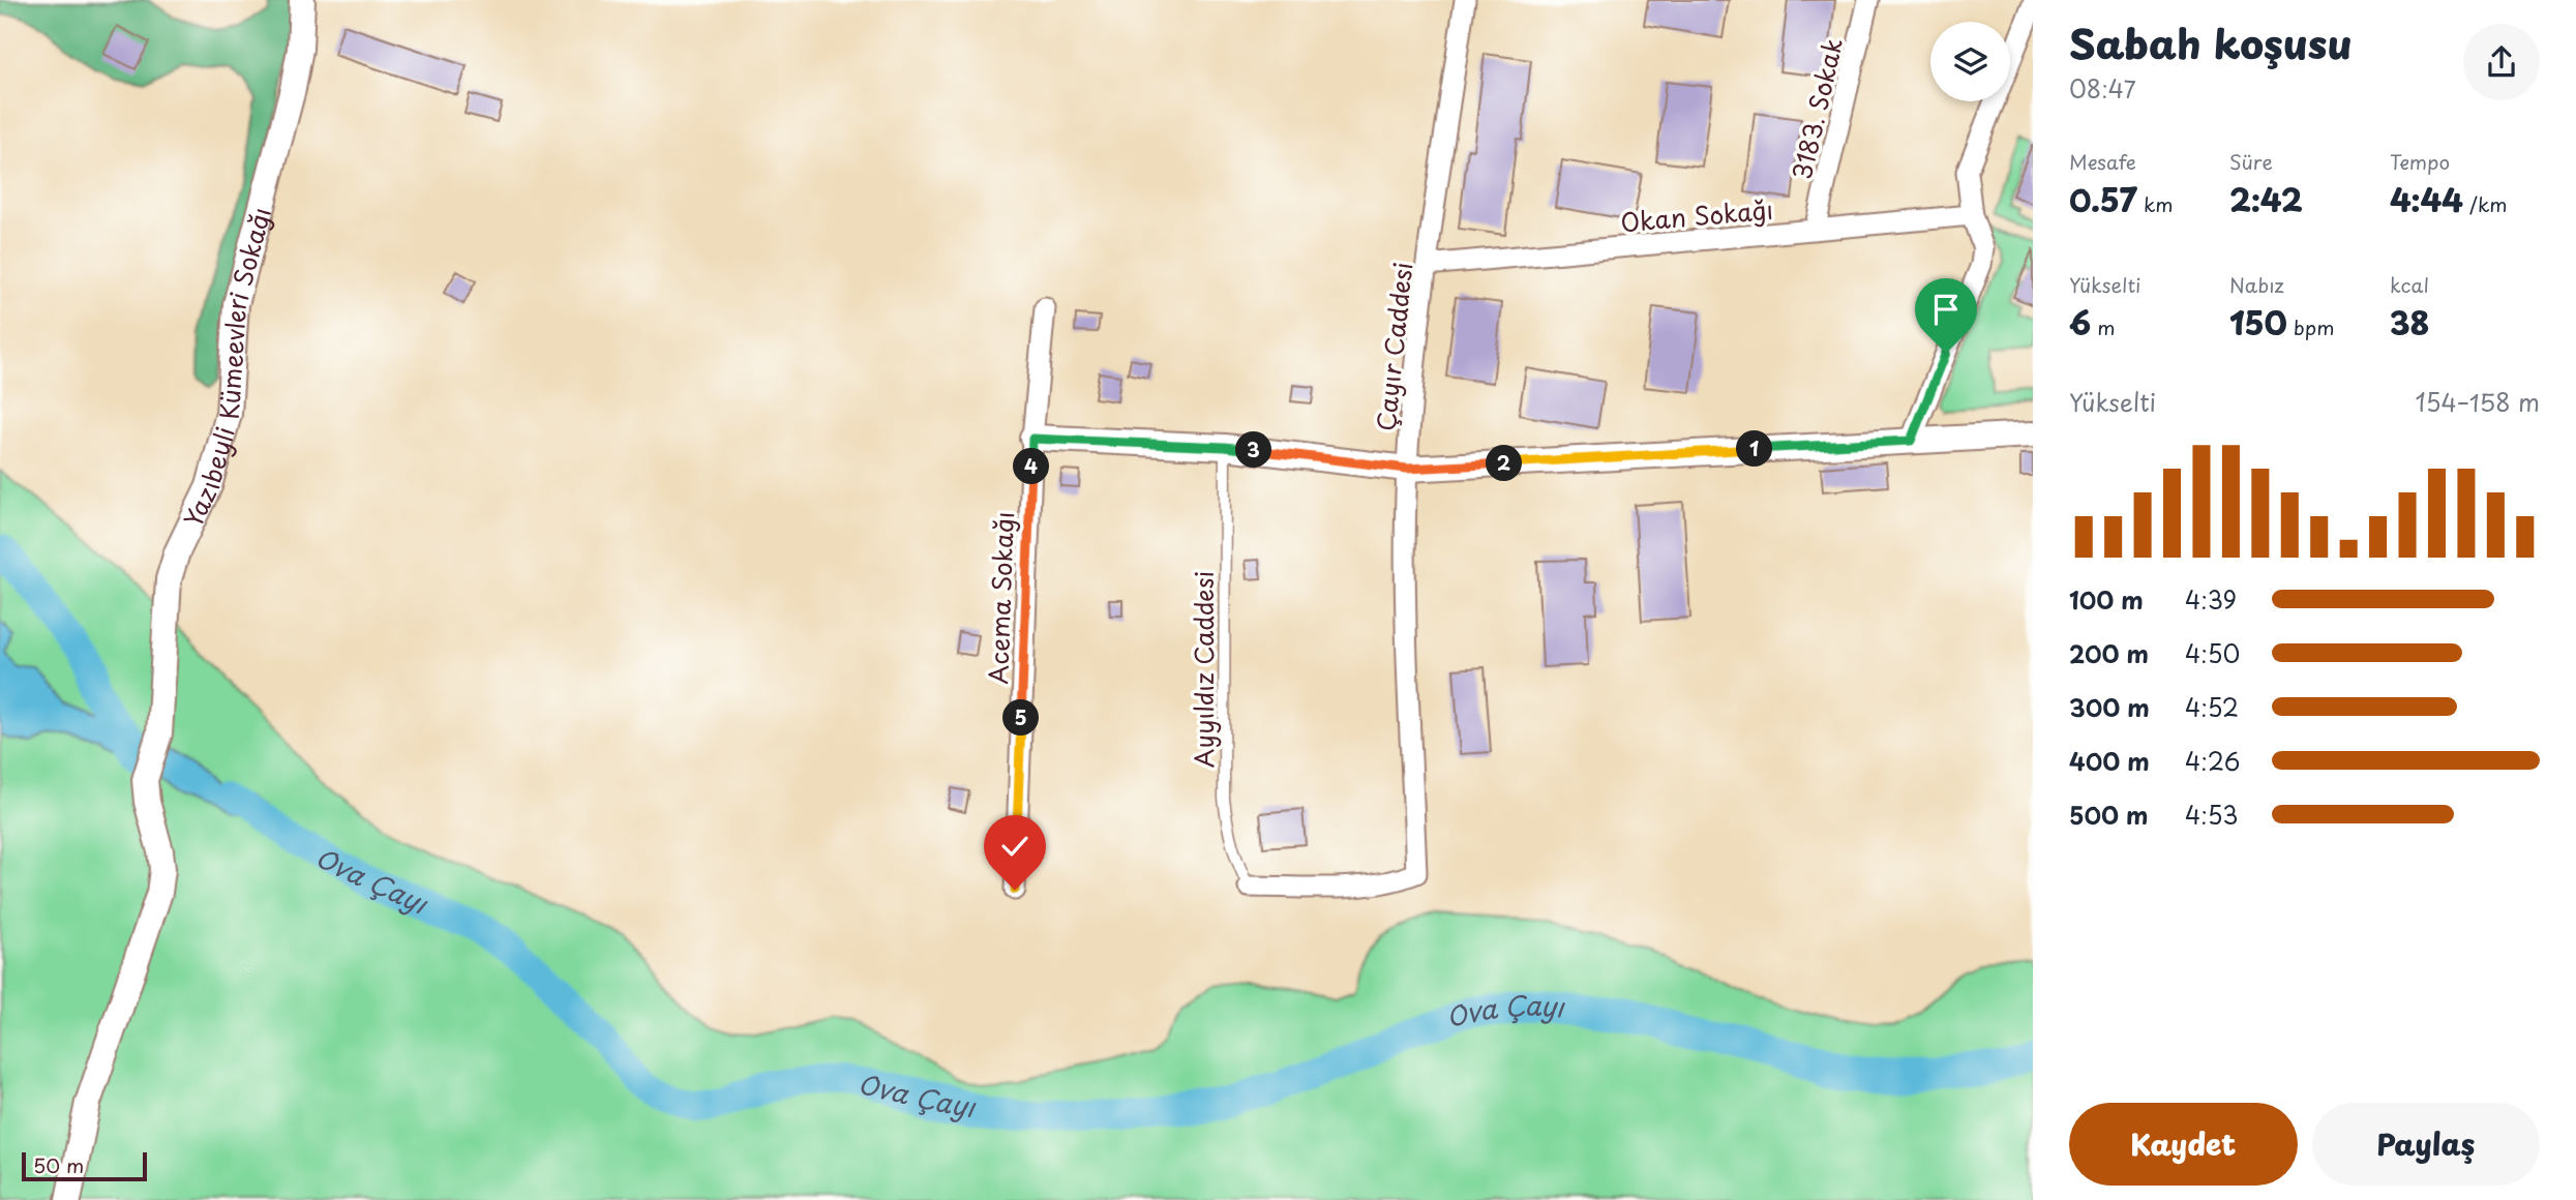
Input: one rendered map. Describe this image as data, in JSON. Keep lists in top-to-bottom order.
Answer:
{
  "streets": {
    "street": [
      "3183. Sokak",
      "Okan Sokağı",
      "Çayır Caddesi",
      "Yazıbeyli Kümeevleri Sokağı",
      "Acema Sokağı"
    ],
    "lane": ["Ayyıldız Caddesi"]
  },
  "crossings": [
    ["3183. Sokak", "Okan Sokağı"],
    ["Okan Sokağı", "Çayır Caddesi"],
    ["Çayır Caddesi", "Ayyıldız Caddesi"]
  ],
  "water": ["Ova Çayı"],
  "scale_bar": "50 m",
  "page": {
    "heading": ["Sabah koşusu", "08:47"],
    "stats": [
      ["Mesafe", "0.57 km"],
      ["Süre", "2:42"],
      ["Tempo", "4:44 /km"],
      ["Yükselti", "6 m"],
      ["Nabız", "150 bpm"],
      ["kcal", "38"]
    ],
    "chart": ["Yükselti", "154–158 m"],
    "pins": [
      "1",
      "3",
      "2",
      "4",
      "5"
    ],
    "list": [
      {
        "name": "100 m",
        "note": "4:39"
      },
      {
        "name": "200 m",
        "note": "4:50"
      },
      {
        "name": "300 m",
        "note": "4:52"
      },
      {
        "name": "400 m",
        "note": "4:26"
      },
      {
        "name": "500 m",
        "note": "4:53"
      }
    ],
    "buttons": ["Kaydet", "Paylaş"],
    "scale": "50 m"
  }
}
